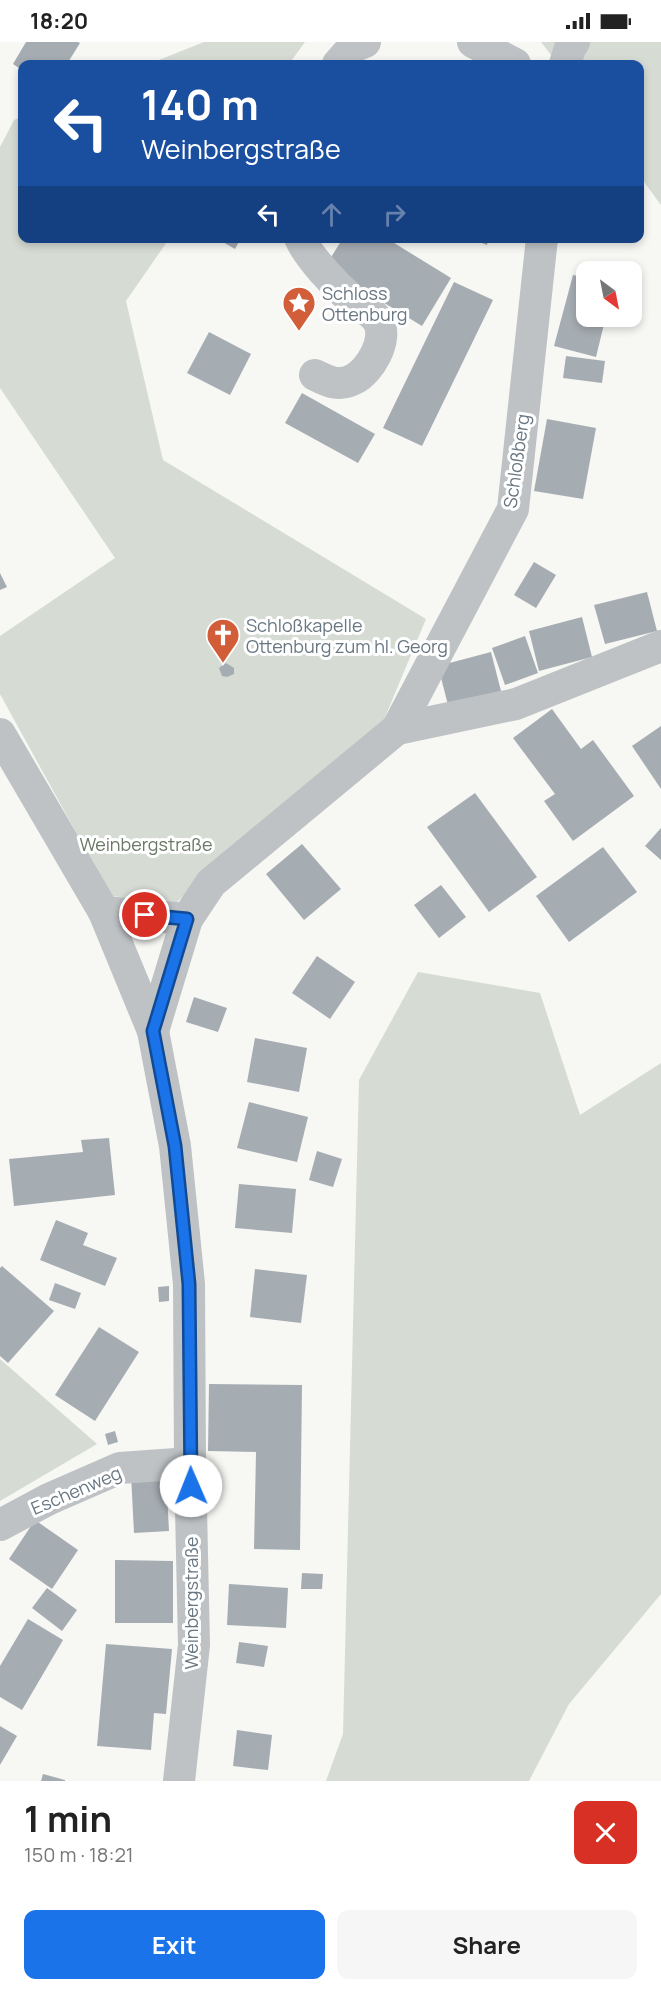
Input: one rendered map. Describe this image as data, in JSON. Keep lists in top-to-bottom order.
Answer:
{
  "streets": {
    "street": ["Schloßberg", "Eschenweg", "Weinbergstraße"]
  },
  "crossings": [
    ["Schloßberg", "Weinbergstraße"],
    ["Eschenweg", "Weinbergstraße"]
  ],
  "parks": ["Weinbergstraße"],
  "places": {
    "place": ["Schloss Ottenburg"],
    "church": ["Schloßkapelle Ottenburg zum hl. Georg"]
  },
  "north": "bottom right",
  "page": {
    "status": "18:20",
    "turn": ["140 m", "Weinbergstraße"],
    "heading": ["1 min", "150 m · 18:21"],
    "buttons": ["Exit", "Share"]
  }
}
